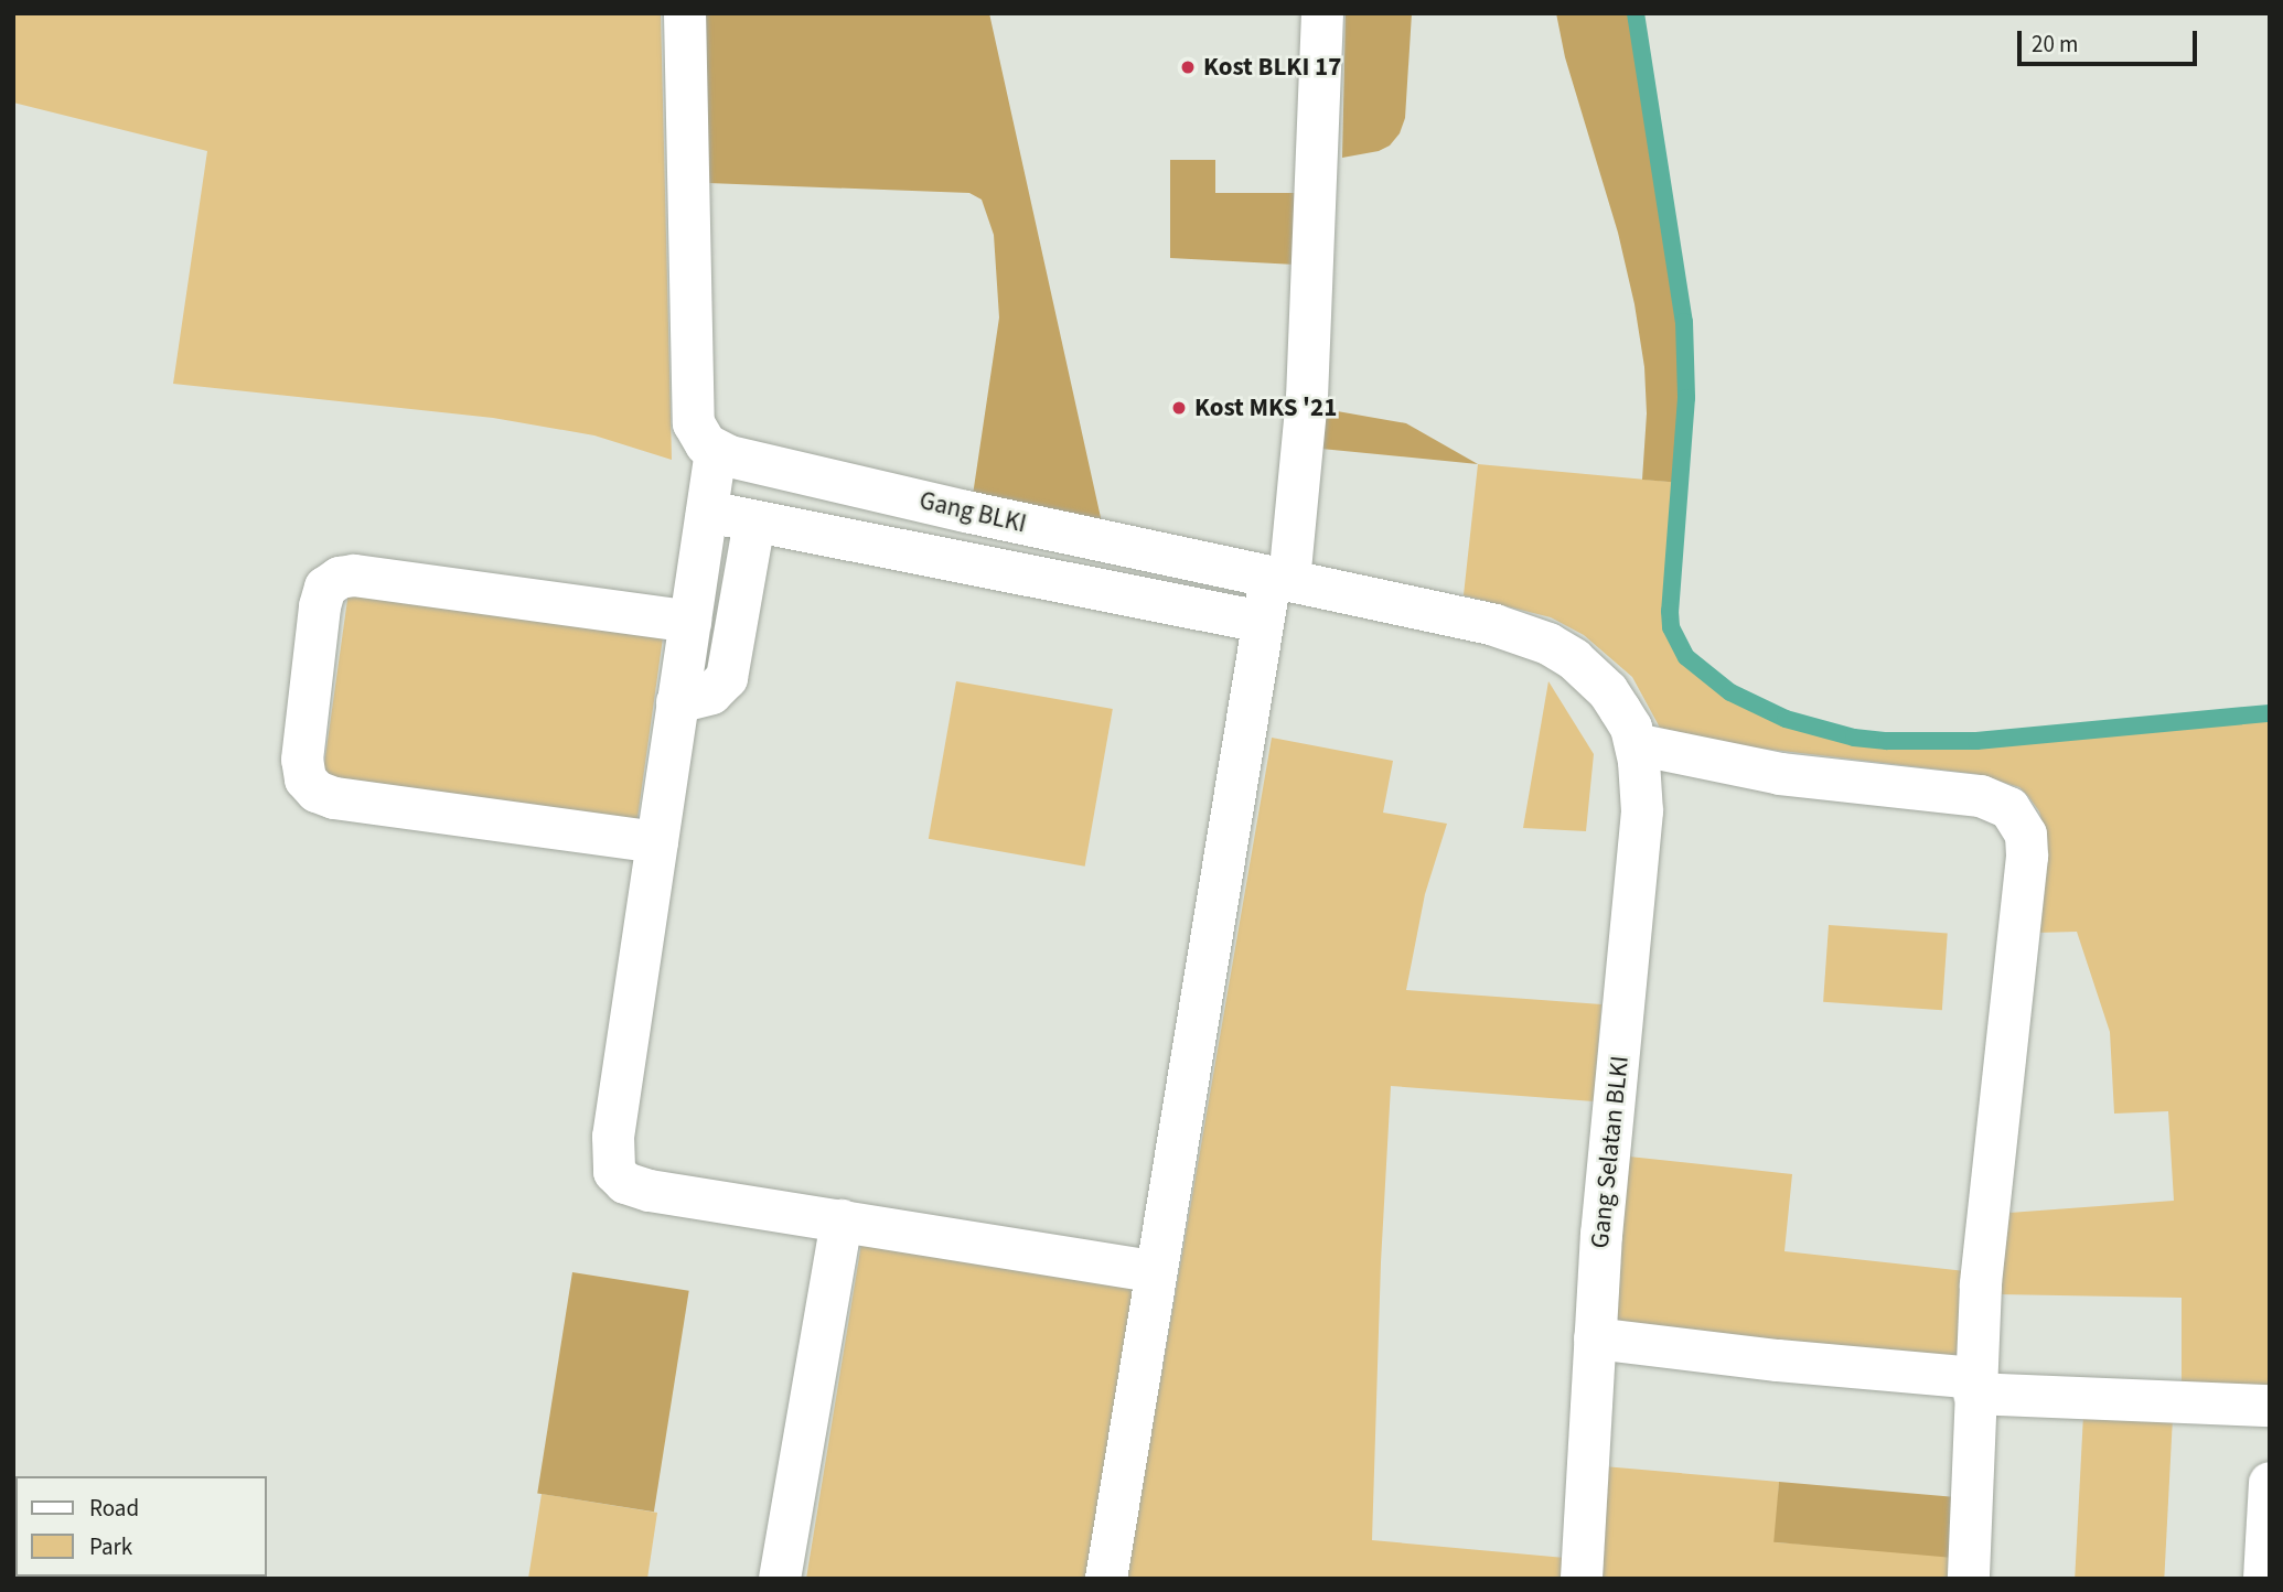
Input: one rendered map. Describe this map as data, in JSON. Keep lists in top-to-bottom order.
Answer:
{
  "streets": {
    "street": ["Gang BLKI", "Gang Selatan BLKI"]
  },
  "crossings": [
    ["Gang BLKI", "Gang Selatan BLKI"]
  ],
  "places": ["Kost BLKI 17", "Kost MKS '21"],
  "legend": ["Road", "Park"],
  "scale_bar": "20 m"
}
